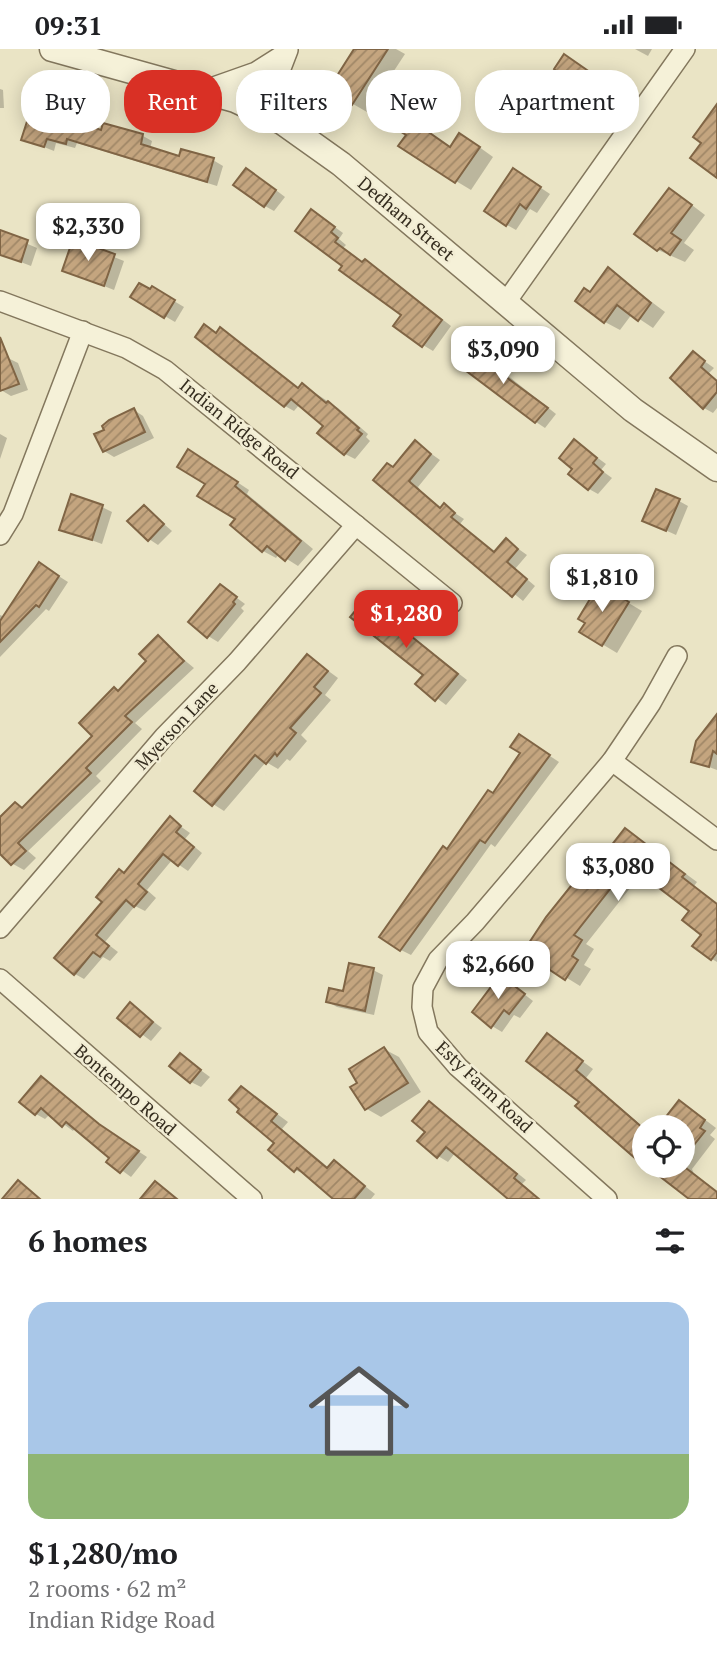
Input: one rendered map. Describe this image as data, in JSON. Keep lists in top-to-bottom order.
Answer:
{
  "streets": {
    "street": [
      "Dedham Street",
      "Indian Ridge Road",
      "Myerson Lane",
      "Esty Farm Road",
      "Bontempo Road"
    ]
  },
  "crossings": [
    ["Indian Ridge Road", "Myerson Lane"]
  ],
  "page": {
    "status": "09:31",
    "chip": [
      "Buy",
      "Rent",
      "Filters",
      "New",
      "Apartment"
    ],
    "price": [
      "$2,330",
      "$3,090",
      "$1,810",
      "$1,280",
      "$3,080",
      "$2,660"
    ],
    "heading": "6 homes",
    "list": [
      {
        "name": "$1,280/mo",
        "note": "2 rooms · 62 m² · Indian Ridge Road"
      }
    ]
  }
}
